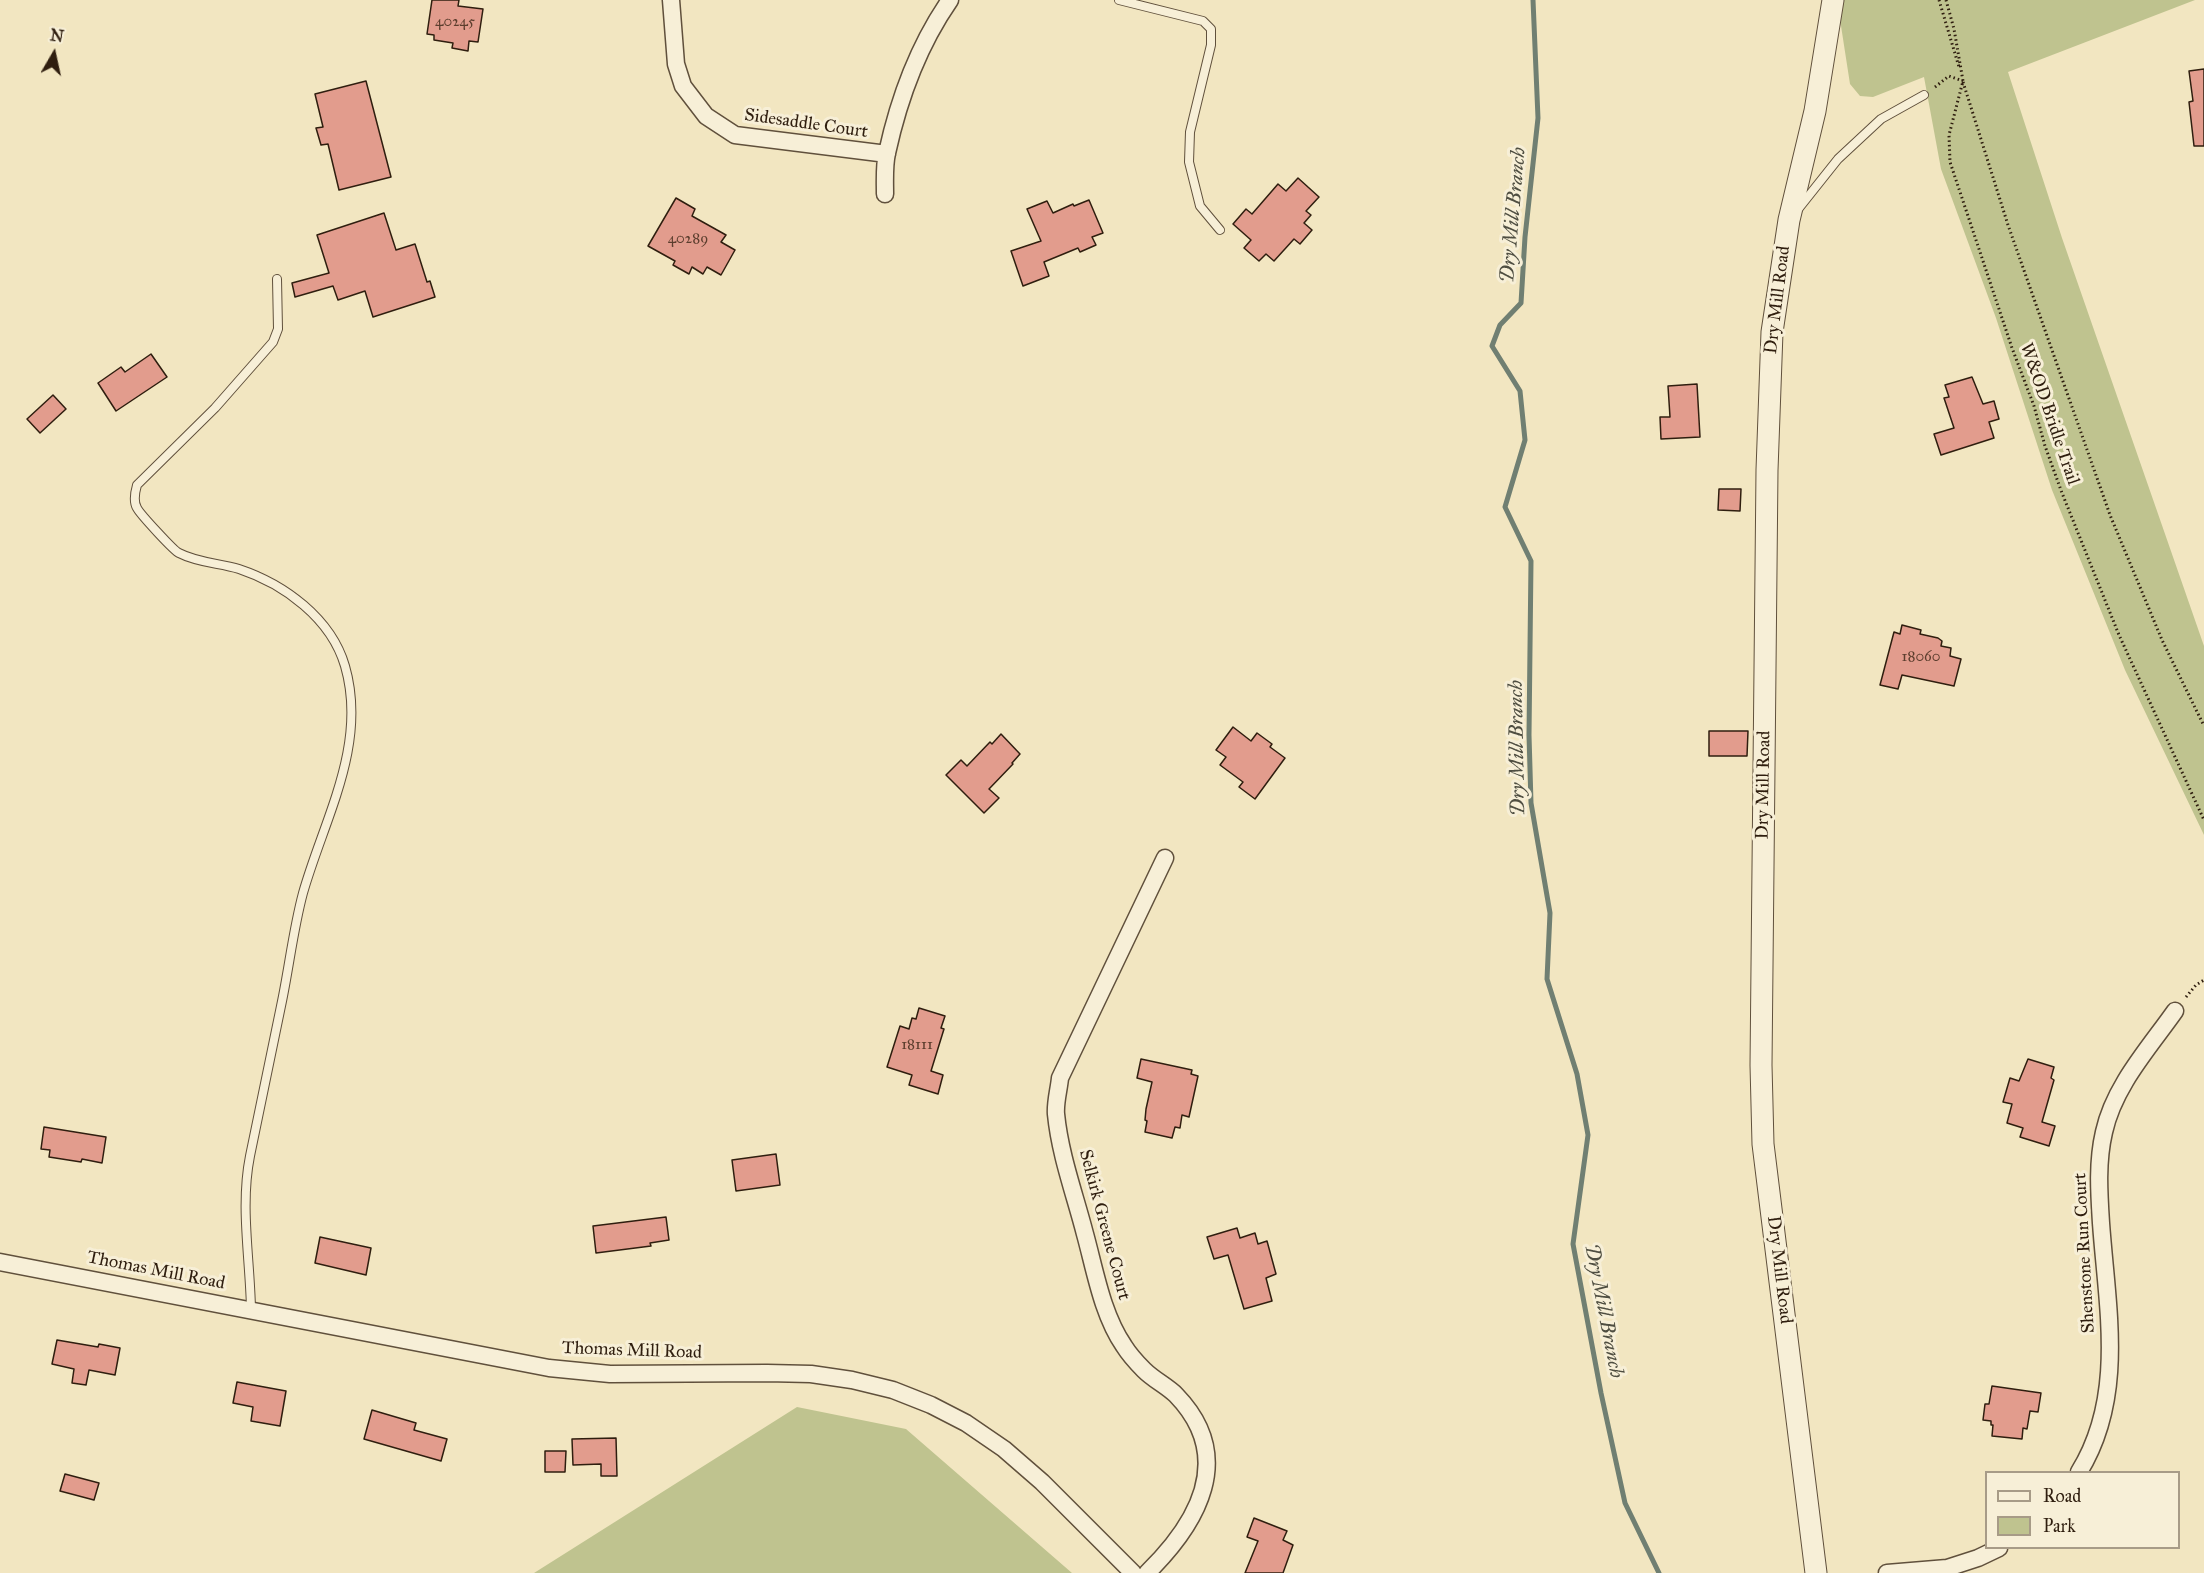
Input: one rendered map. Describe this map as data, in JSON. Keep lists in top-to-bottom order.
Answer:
{
  "streets": {
    "street": [
      "Sidesaddle Court",
      "Dry Mill Road",
      "Selkirk Greene Court",
      "Shenstone Run Court",
      "Thomas Mill Road"
    ],
    "path": ["W&OD Bridle Trail"]
  },
  "water": ["Dry Mill Branch"],
  "house_numbers": [
    "40245",
    "40289",
    "18060",
    "18111"
  ],
  "legend": ["Road", "Park"],
  "north": "top"
}
